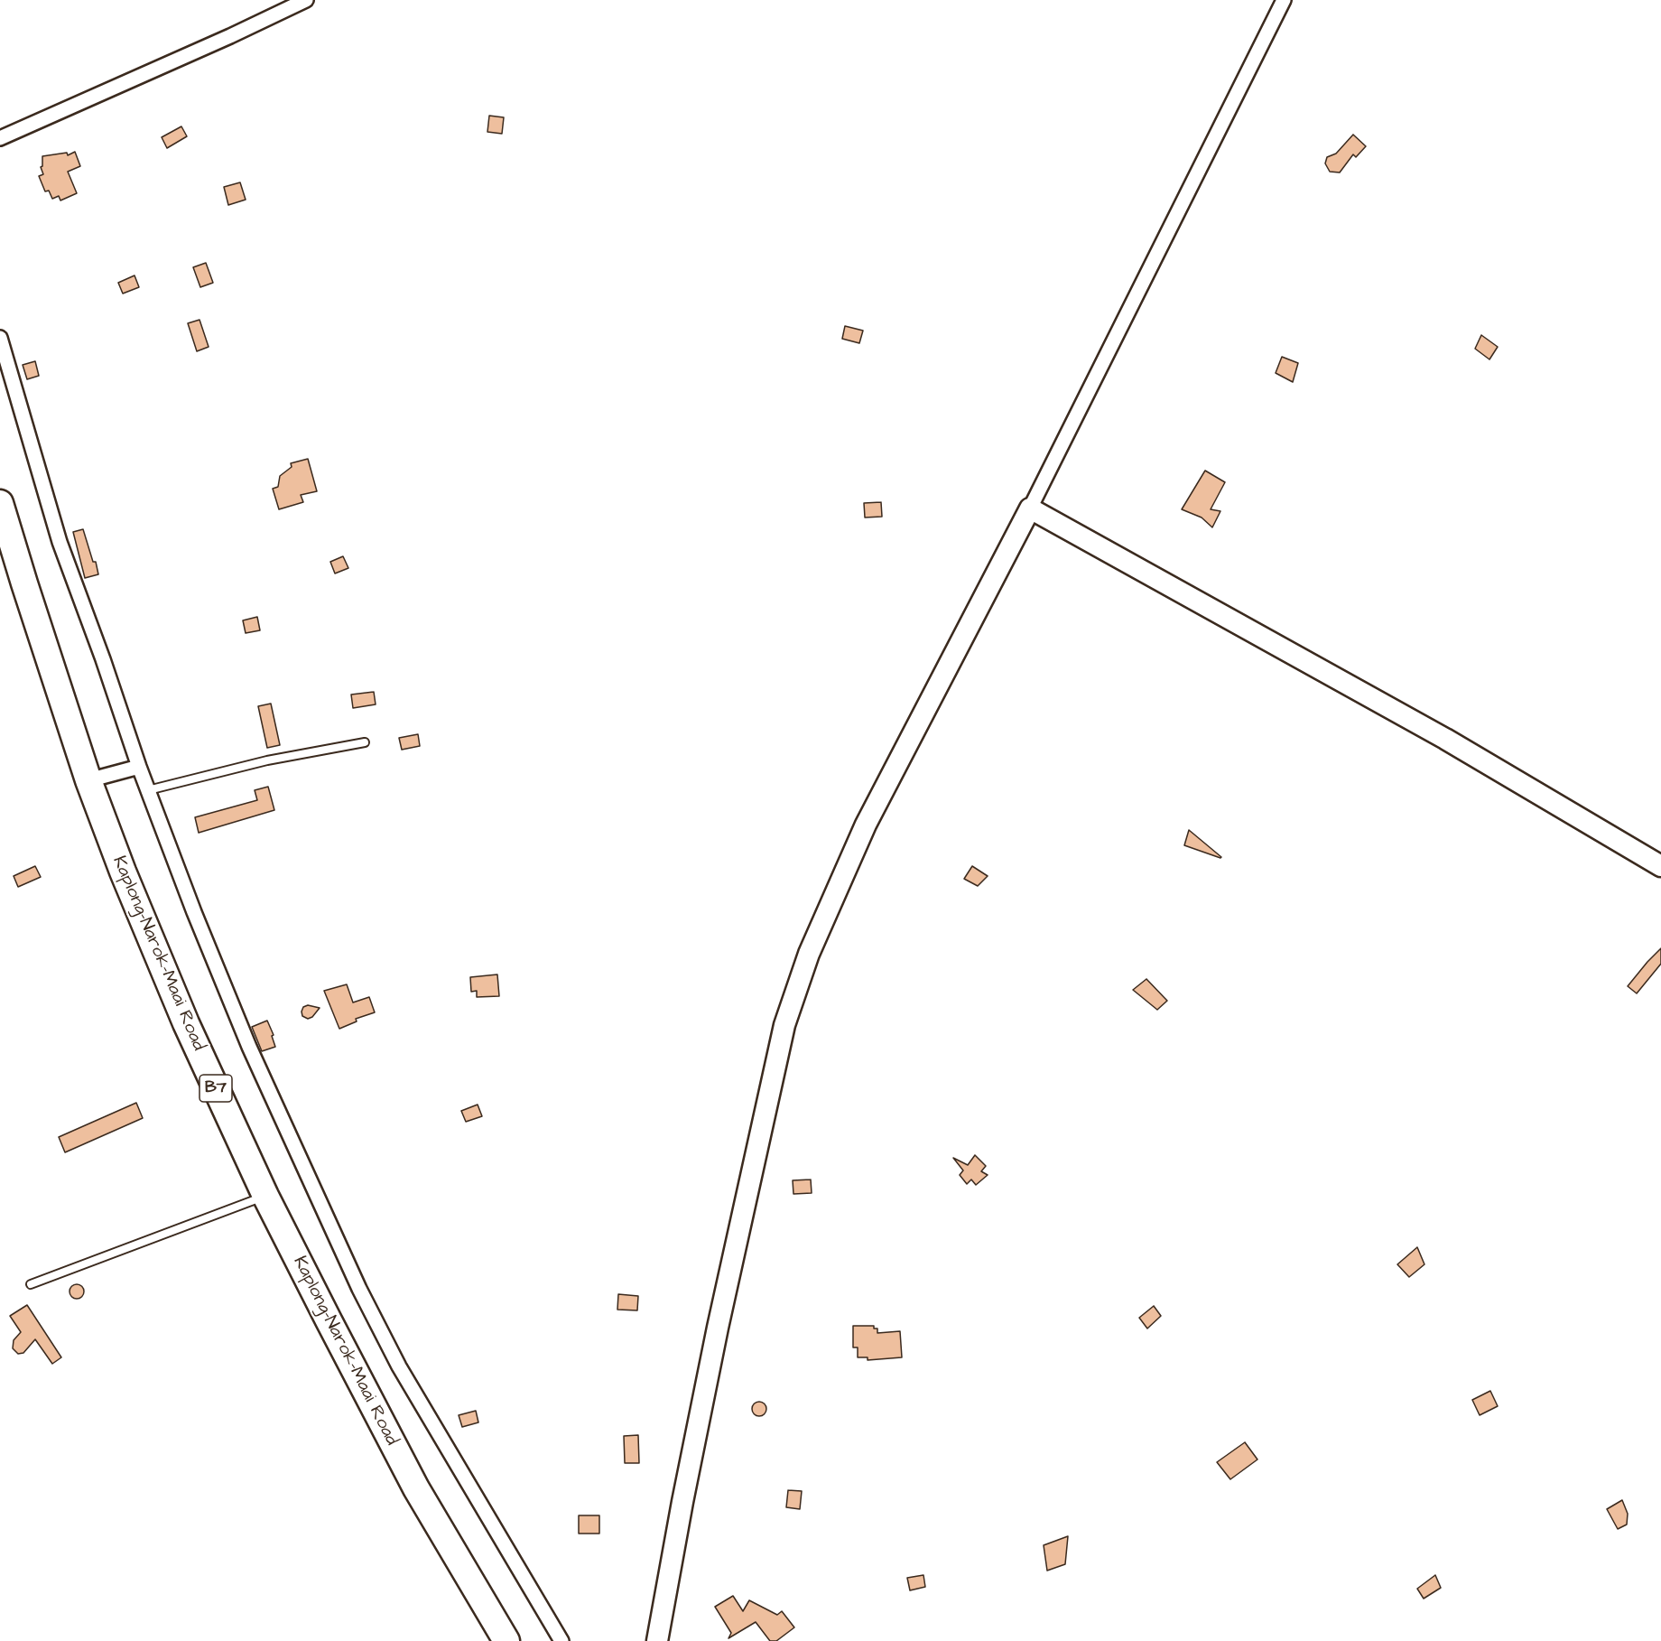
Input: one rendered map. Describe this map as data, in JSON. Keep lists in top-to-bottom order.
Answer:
{
  "streets": {
    "highway": ["Kaplong-Narok-Maai Road", "B7"]
  }
}
